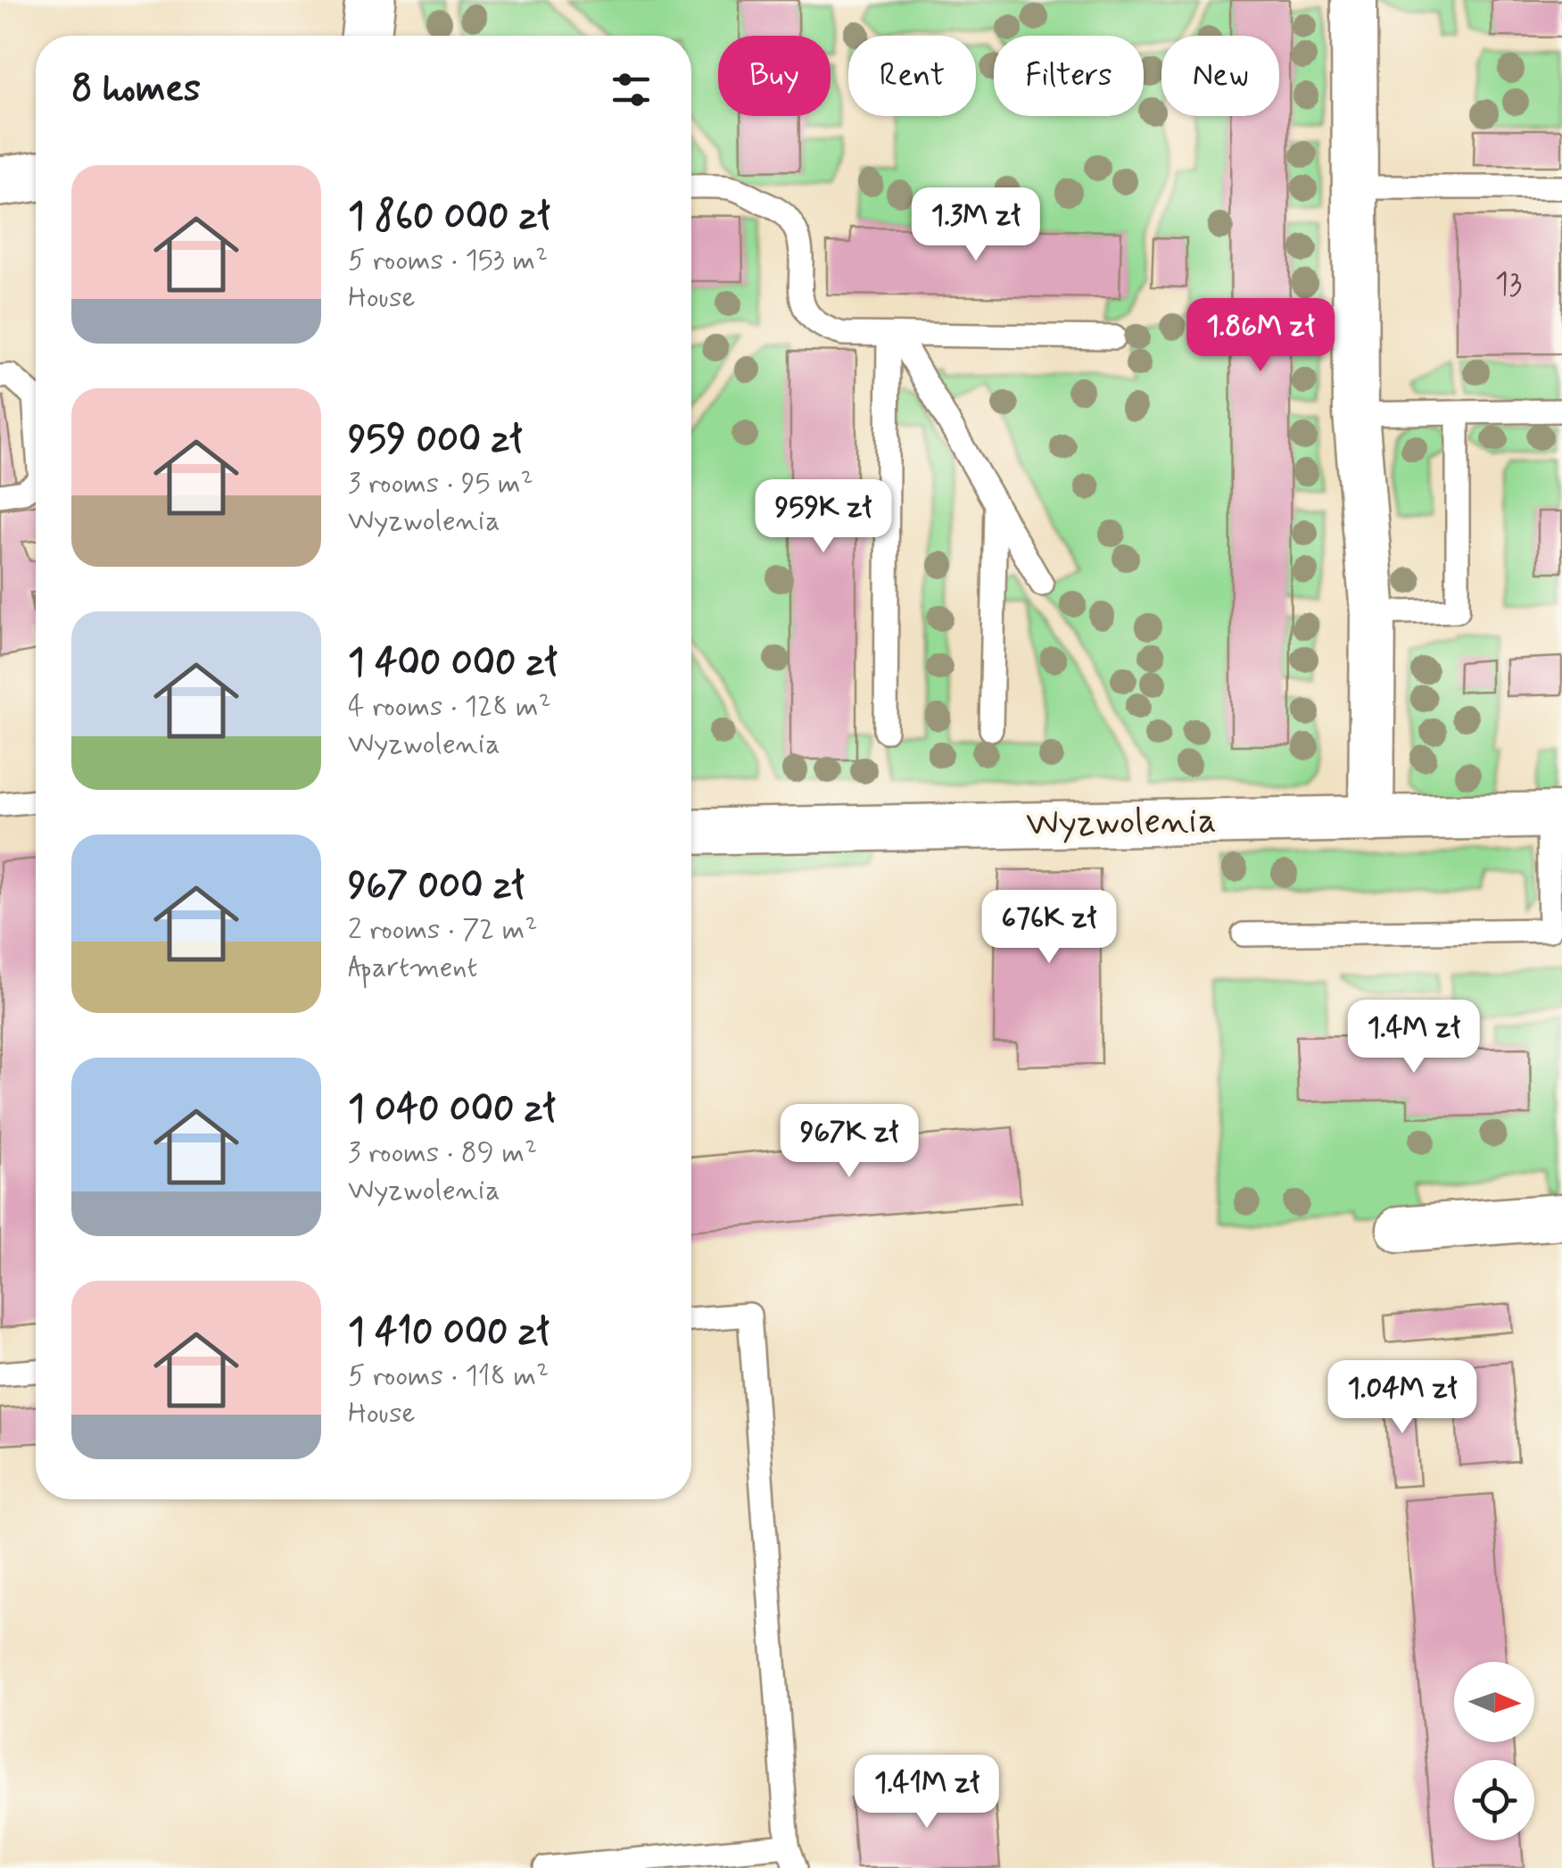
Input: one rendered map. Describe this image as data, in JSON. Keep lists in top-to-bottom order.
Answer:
{
  "streets": {
    "street": ["Wyzwolenia"]
  },
  "house_numbers": ["13"],
  "north": "right",
  "page": {
    "chip": [
      "Buy",
      "Rent",
      "Filters",
      "New"
    ],
    "heading": "8 homes",
    "list": [
      {
        "name": "1 860 000 zł",
        "note": "5 rooms · 153 m² · House"
      },
      {
        "name": "959 000 zł",
        "note": "3 rooms · 95 m² · Wyzwolenia"
      },
      {
        "name": "1 400 000 zł",
        "note": "4 rooms · 128 m² · Wyzwolenia"
      },
      {
        "name": "967 000 zł",
        "note": "2 rooms · 72 m² · Apartment"
      },
      {
        "name": "1 040 000 zł",
        "note": "3 rooms · 89 m² · Wyzwolenia"
      },
      {
        "name": "1 410 000 zł",
        "note": "5 rooms · 118 m² · House"
      }
    ],
    "price": [
      "1.3M zł",
      "1.86M zł",
      "959K zł",
      "676K zł",
      "1.4M zł",
      "967K zł",
      "1.04M zł",
      "1.41M zł"
    ]
  }
}
